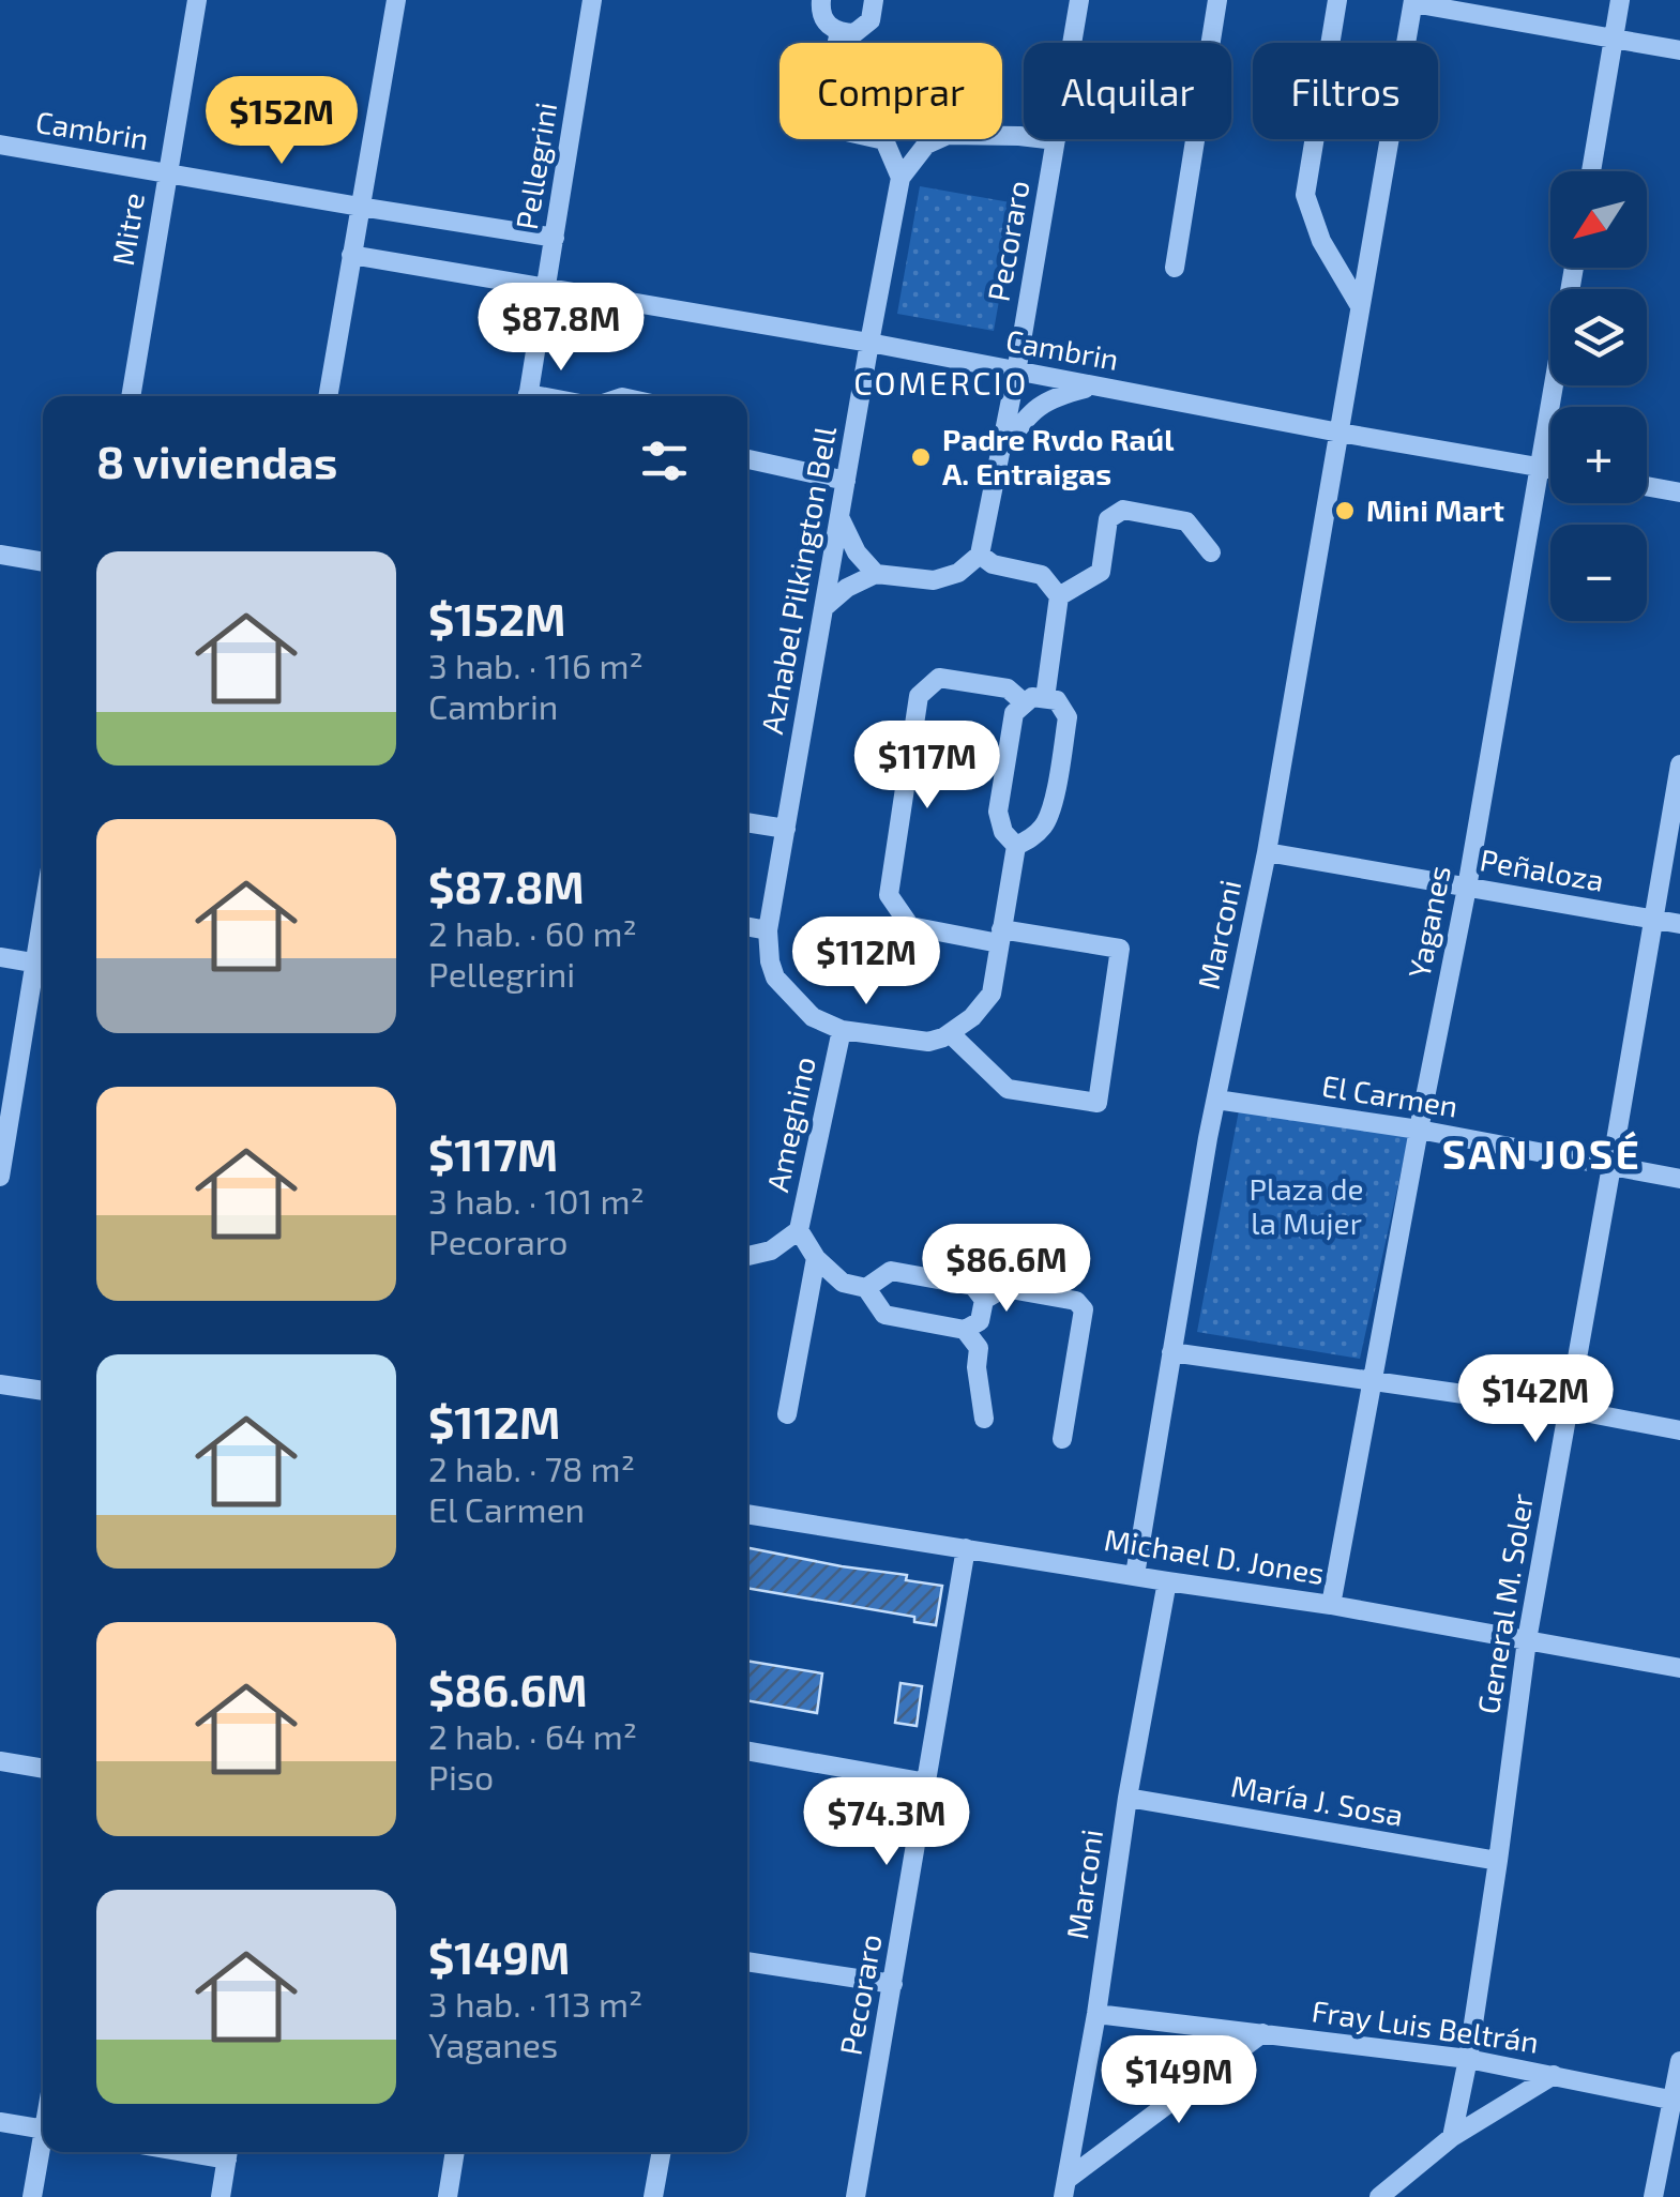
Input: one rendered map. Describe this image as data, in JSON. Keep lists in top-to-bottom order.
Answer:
{
  "streets": {
    "street": [
      "Cambrin",
      "Pellegrini",
      "Mitre",
      "Pecoraro",
      "Azhabel Pilkington Bell",
      "Peñaloza",
      "Yaganes",
      "Marconi",
      "El Carmen",
      "Ameghino",
      "Michael D. Jones",
      "General M. Soler",
      "María J. Sosa",
      "Fray Luis Beltrán"
    ]
  },
  "crossings": [
    ["Cambrin", "Pellegrini"],
    ["Cambrin", "Mitre"],
    ["Cambrin", "Pecoraro"],
    ["Cambrin", "Azhabel Pilkington Bell"],
    ["Cambrin", "Yaganes"],
    ["Cambrin", "Marconi"],
    ["Pecoraro", "Michael D. Jones"],
    ["Peñaloza", "Yaganes"],
    ["Peñaloza", "Marconi"],
    ["Peñaloza", "General M. Soler"],
    ["Yaganes", "El Carmen"],
    ["Yaganes", "Michael D. Jones"],
    ["Marconi", "El Carmen"],
    ["Marconi", "Michael D. Jones"],
    ["Marconi", "María J. Sosa"],
    ["Marconi", "Fray Luis Beltrán"],
    ["El Carmen", "General M. Soler"],
    ["Michael D. Jones", "General M. Soler"],
    ["General M. Soler", "María J. Sosa"],
    ["General M. Soler", "Fray Luis Beltrán"]
  ],
  "districts": ["COMERCIO", "SAN JOSÉ"],
  "parks": ["Plaza de la Mujer"],
  "places": ["Padre Rvdo Raúl A. Entraigas", "Mini Mart"],
  "north": "bottom left",
  "page": {
    "chip": ["Comprar", "Alquilar", "Filtros"],
    "price": [
      "$152M",
      "$87.8M",
      "$117M",
      "$112M",
      "$86.6M",
      "$142M",
      "$74.3M",
      "$149M"
    ],
    "map_buttons": ["+", "−"],
    "heading": "8 viviendas",
    "list": [
      {
        "name": "$152M",
        "note": "3 hab. · 116 m² · Cambrin"
      },
      {
        "name": "$87.8M",
        "note": "2 hab. · 60 m² · Pellegrini"
      },
      {
        "name": "$117M",
        "note": "3 hab. · 101 m² · Pecoraro"
      },
      {
        "name": "$112M",
        "note": "2 hab. · 78 m² · El Carmen"
      },
      {
        "name": "$86.6M",
        "note": "2 hab. · 64 m² · Piso"
      },
      {
        "name": "$149M",
        "note": "3 hab. · 113 m² · Yaganes"
      }
    ]
  }
}
